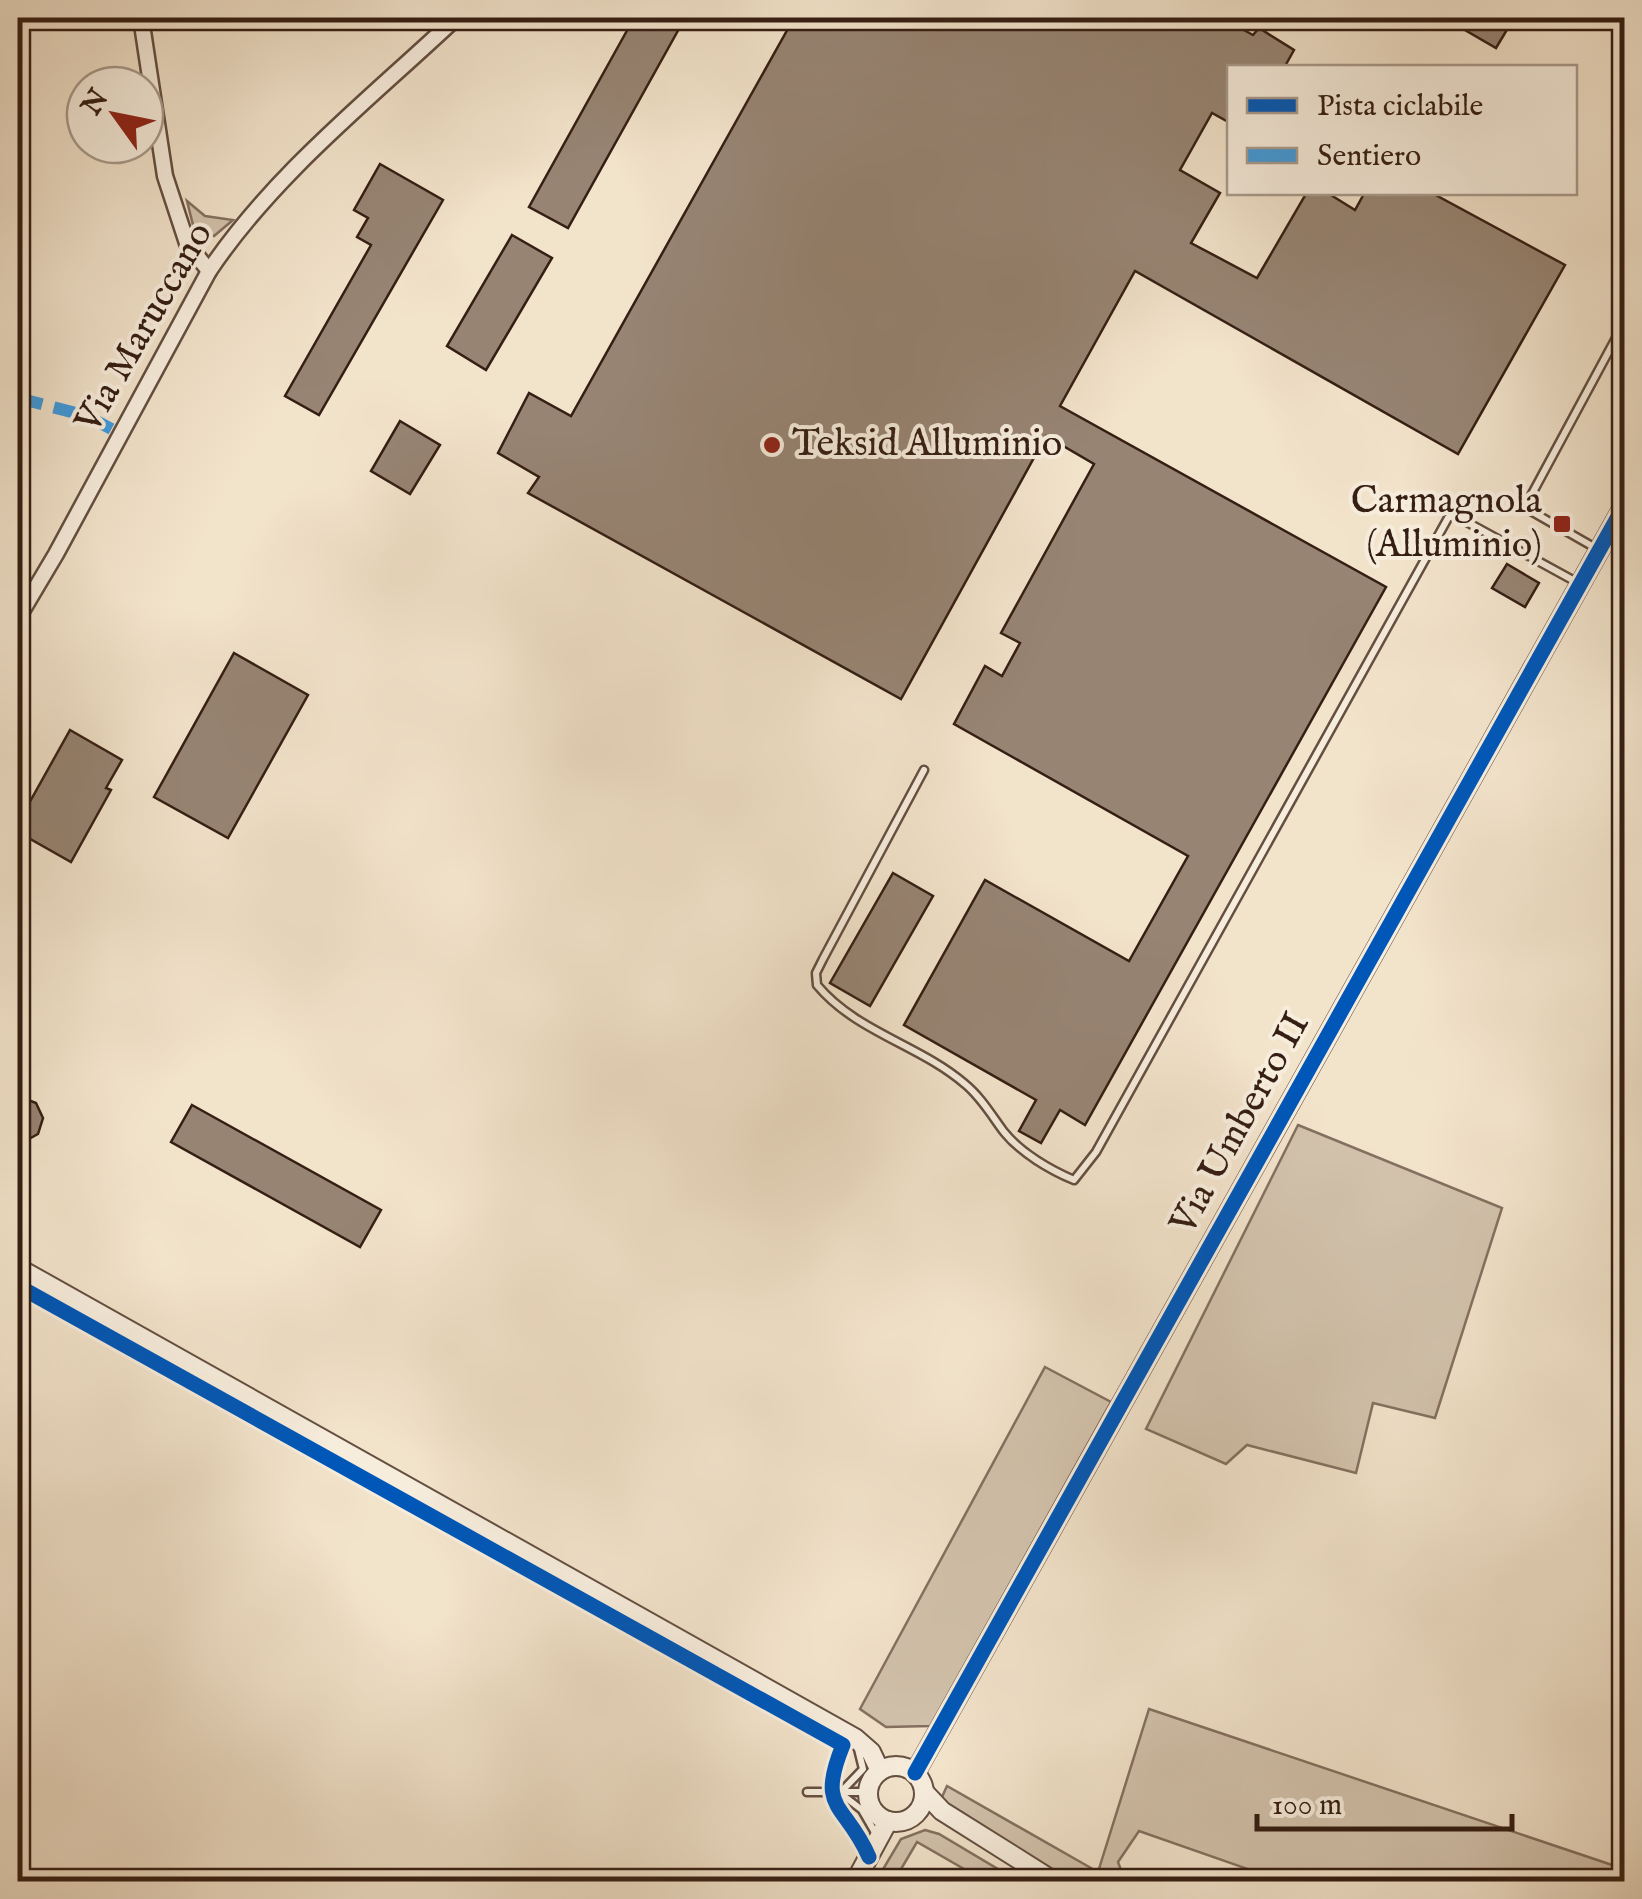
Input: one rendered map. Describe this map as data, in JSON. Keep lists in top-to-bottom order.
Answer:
{
  "streets": {
    "street": ["Via Maruccano", "Via Umberto II"]
  },
  "places": {
    "other": ["Teksid Alluminio"],
    "transit": ["Carmagnola (Alluminio)"]
  },
  "legend": ["Pista ciclabile", "Sentiero"],
  "scale_bar": "100 m",
  "north": "top left"
}
